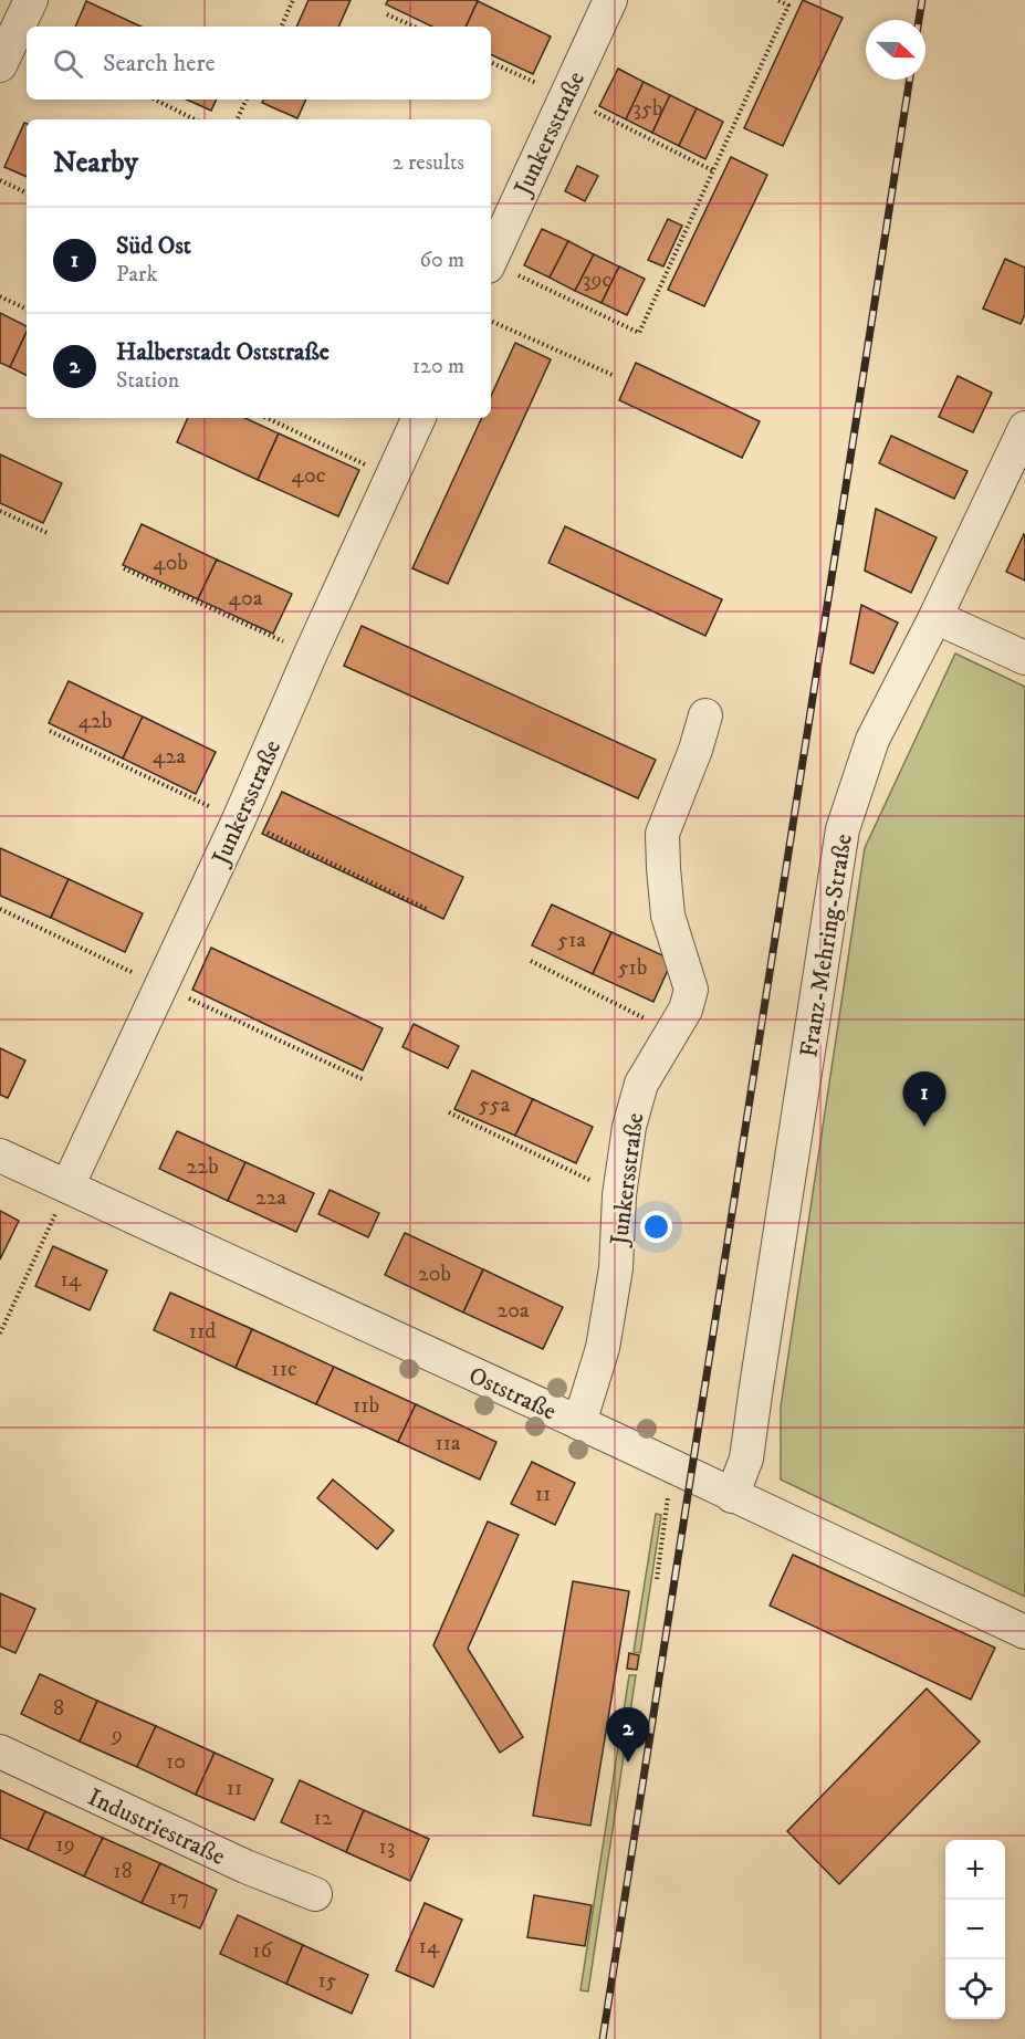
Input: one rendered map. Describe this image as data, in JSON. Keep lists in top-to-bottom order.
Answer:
{
  "streets": {
    "street": [
      "Junkersstraße",
      "Franz-Mehring-Straße",
      "Oststraße",
      "Industriestraße"
    ]
  },
  "crossings": [
    ["Junkersstraße", "Oststraße"],
    ["Franz-Mehring-Straße", "Oststraße"]
  ],
  "house_numbers": [
    "35b",
    "39c",
    "40c",
    "40b",
    "40a",
    "42b",
    "42a",
    "51a",
    "51b",
    "55a",
    "22b",
    "22a",
    "20b",
    "14",
    "20a",
    "11d",
    "11c",
    "11b",
    "11a",
    "11",
    "8",
    "9",
    "10",
    "11",
    "12",
    "19",
    "13",
    "18",
    "17",
    "14",
    "16",
    "15"
  ],
  "north": "right",
  "page": {
    "search": "Search here",
    "heading": ["Nearby", "2 results"],
    "list": [
      {
        "mark": "1",
        "name": "Süd Ost",
        "note": "Park",
        "value": "60 m"
      },
      {
        "mark": "2",
        "name": "Halberstadt Oststraße",
        "note": "Station",
        "value": "120 m"
      }
    ],
    "pins": ["1", "2"],
    "map_buttons": ["+", "−"]
  }
}
